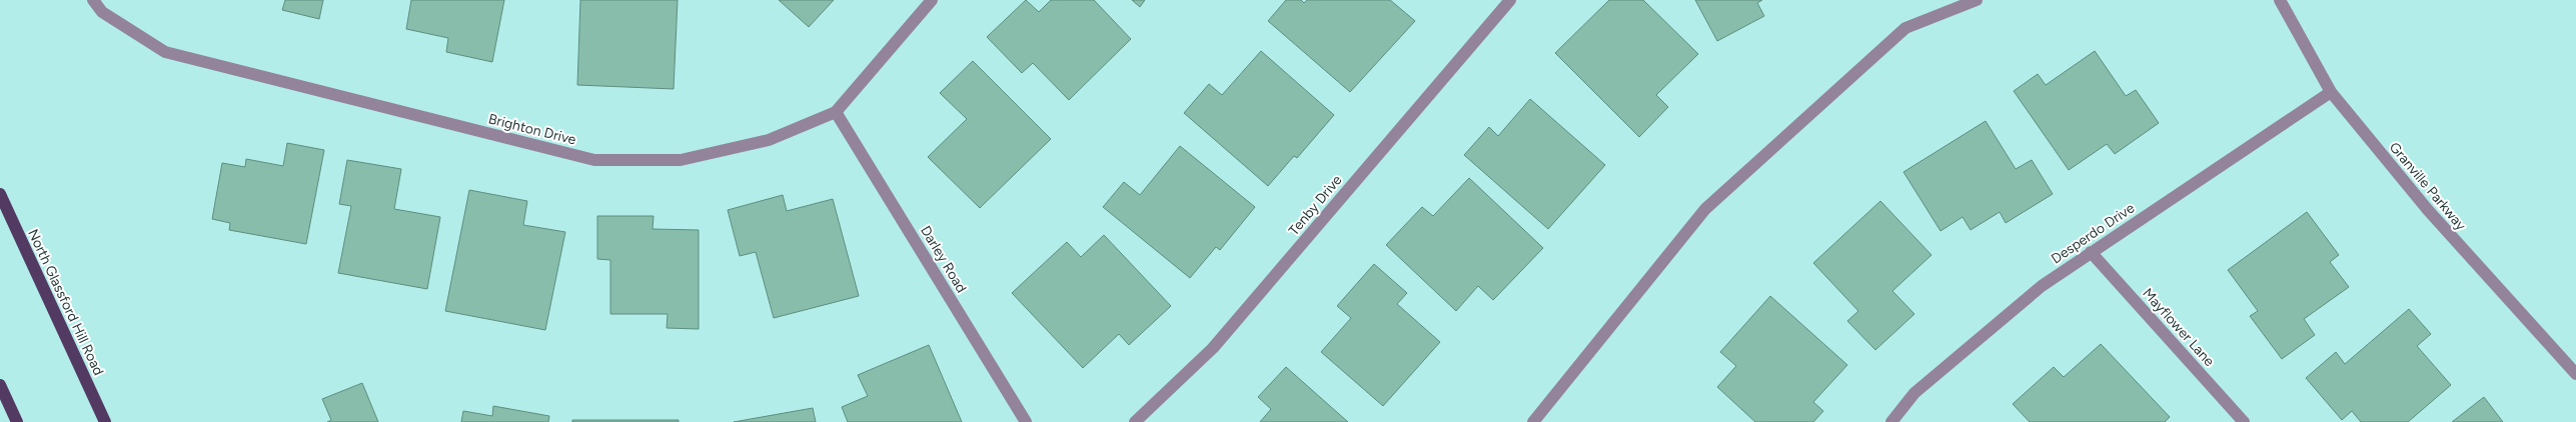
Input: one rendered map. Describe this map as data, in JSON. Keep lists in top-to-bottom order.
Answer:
{
  "streets": {
    "main road": ["North Glassford Hill Road"],
    "street": [
      "Brighton Drive",
      "Granville Parkway",
      "Tenby Drive",
      "Desperdo Drive",
      "Darley Road",
      "Mayflower Lane"
    ]
  },
  "crossings": [
    ["Brighton Drive", "Darley Road"],
    ["Granville Parkway", "Desperdo Drive"],
    ["Desperdo Drive", "Mayflower Lane"]
  ]
}
